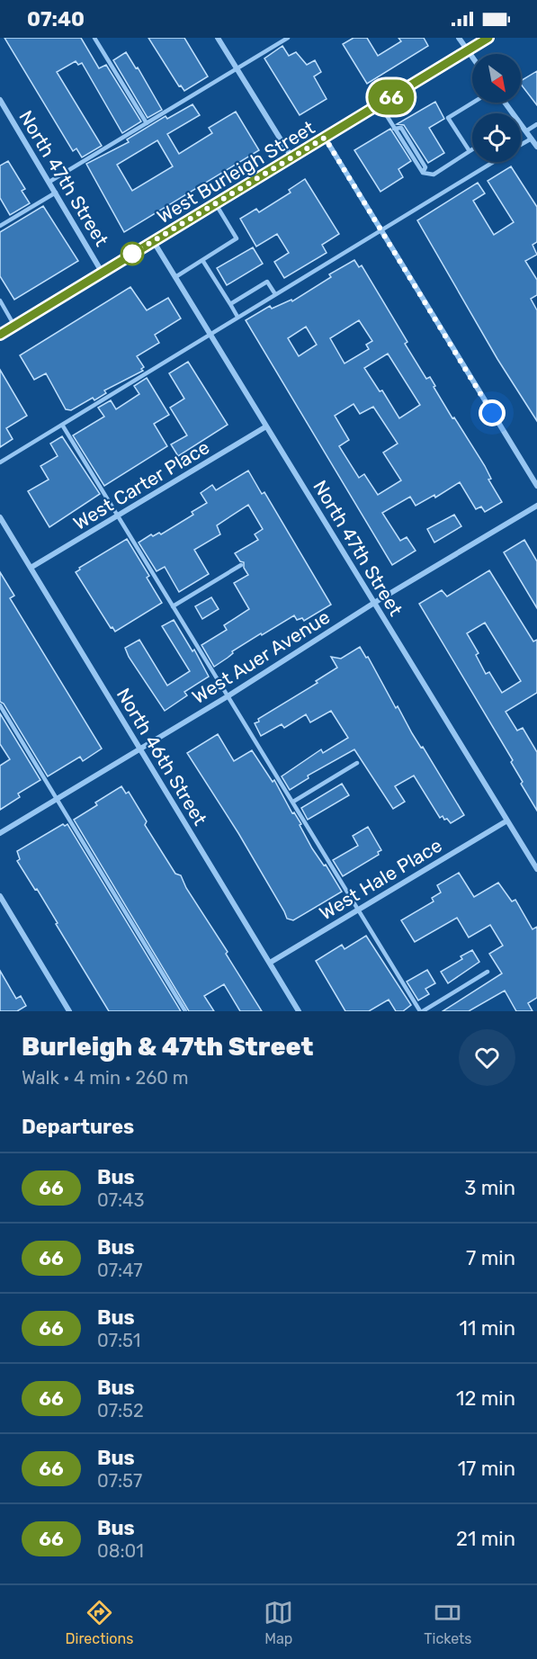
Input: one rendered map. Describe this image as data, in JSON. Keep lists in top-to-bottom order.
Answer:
{
  "streets": {
    "main road": ["West Burleigh Street"],
    "street": [
      "North 47th Street",
      "West Carter Place",
      "West Auer Avenue",
      "North 46th Street",
      "West Hale Place"
    ]
  },
  "crossings": [
    ["West Burleigh Street", "North 47th Street"],
    ["North 47th Street", "West Carter Place"],
    ["North 47th Street", "West Auer Avenue"],
    ["North 47th Street", "West Hale Place"],
    ["West Carter Place", "North 46th Street"],
    ["West Auer Avenue", "North 46th Street"],
    ["North 46th Street", "West Hale Place"]
  ],
  "lines": ["bus line 66"],
  "north": "bottom right",
  "page": {
    "status": "07:40",
    "on_map": "66",
    "heading": [
      ["Burleigh & 47th Street", "Walk · 4 min · 260 m"],
      "Departures"
    ],
    "list": [
      {
        "mark": "66",
        "name": "Bus",
        "note": "07:43",
        "value": "3 min"
      },
      {
        "mark": "66",
        "name": "Bus",
        "note": "07:47",
        "value": "7 min"
      },
      {
        "mark": "66",
        "name": "Bus",
        "note": "07:51",
        "value": "11 min"
      },
      {
        "mark": "66",
        "name": "Bus",
        "note": "07:52",
        "value": "12 min"
      },
      {
        "mark": "66",
        "name": "Bus",
        "note": "07:57",
        "value": "17 min"
      },
      {
        "mark": "66",
        "name": "Bus",
        "note": "08:01",
        "value": "21 min"
      }
    ],
    "tabs": ["Directions", "Map", "Tickets"]
  }
}
